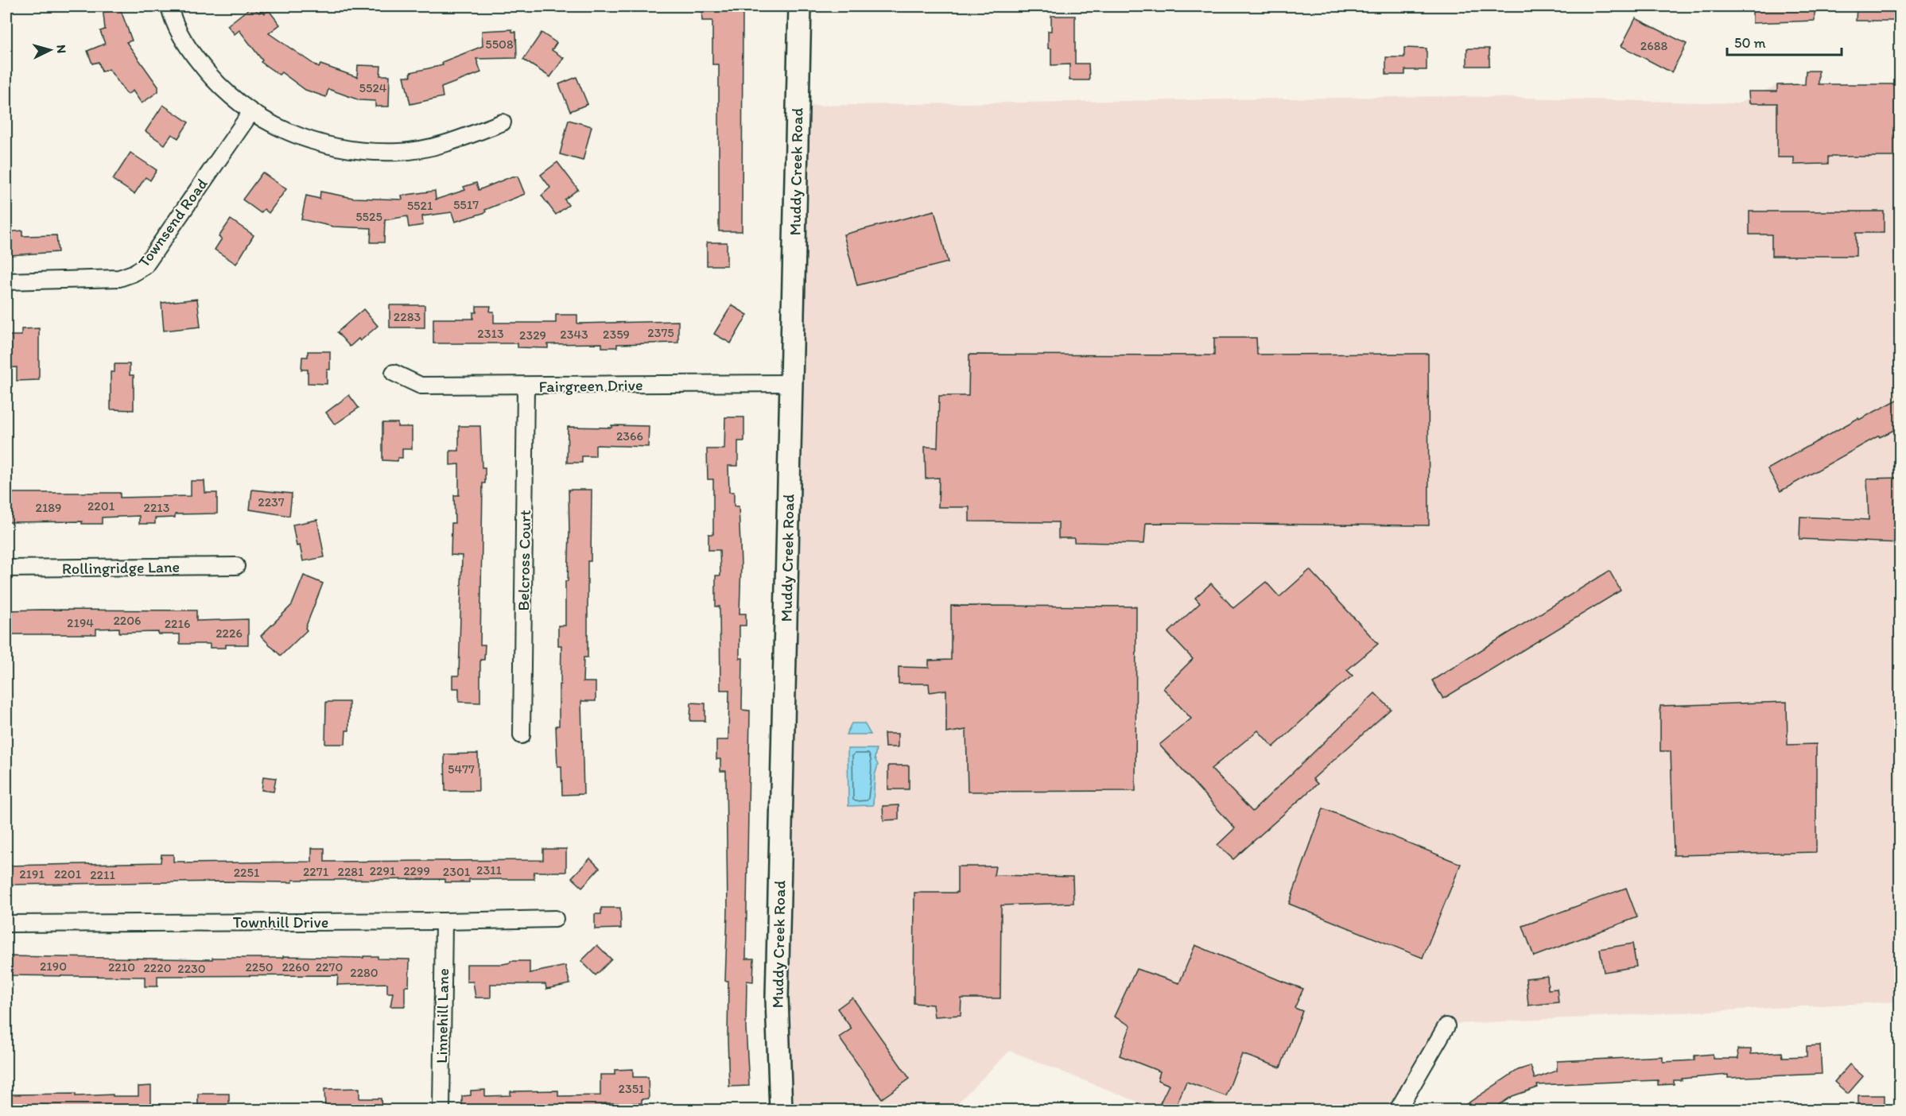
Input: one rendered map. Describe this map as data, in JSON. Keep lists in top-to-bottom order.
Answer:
{
  "streets": {
    "street": [
      "Muddy Creek Road",
      "Townsend Road",
      "Fairgreen Drive",
      "Belcross Court",
      "Rollingridge Lane",
      "Townhill Drive",
      "Linnehill Lane"
    ]
  },
  "crossings": [
    ["Muddy Creek Road", "Fairgreen Drive"],
    ["Fairgreen Drive", "Belcross Court"],
    ["Townhill Drive", "Linnehill Lane"]
  ],
  "house_numbers": [
    "5508",
    "2688",
    "5524",
    "5517",
    "5521",
    "5525",
    "2283",
    "2375",
    "2313",
    "2343",
    "2359",
    "2329",
    "2366",
    "2237",
    "2201",
    "2189",
    "2213",
    "2206",
    "2194",
    "2216",
    "2226",
    "5477",
    "2311",
    "2291",
    "2299",
    "2271",
    "2281",
    "2301",
    "2251",
    "2191",
    "2201",
    "2211",
    "2190",
    "2210",
    "2250",
    "2260",
    "2270",
    "2220",
    "2230",
    "2280",
    "2351"
  ],
  "scale_bar": "50 m",
  "north": "right"
}
